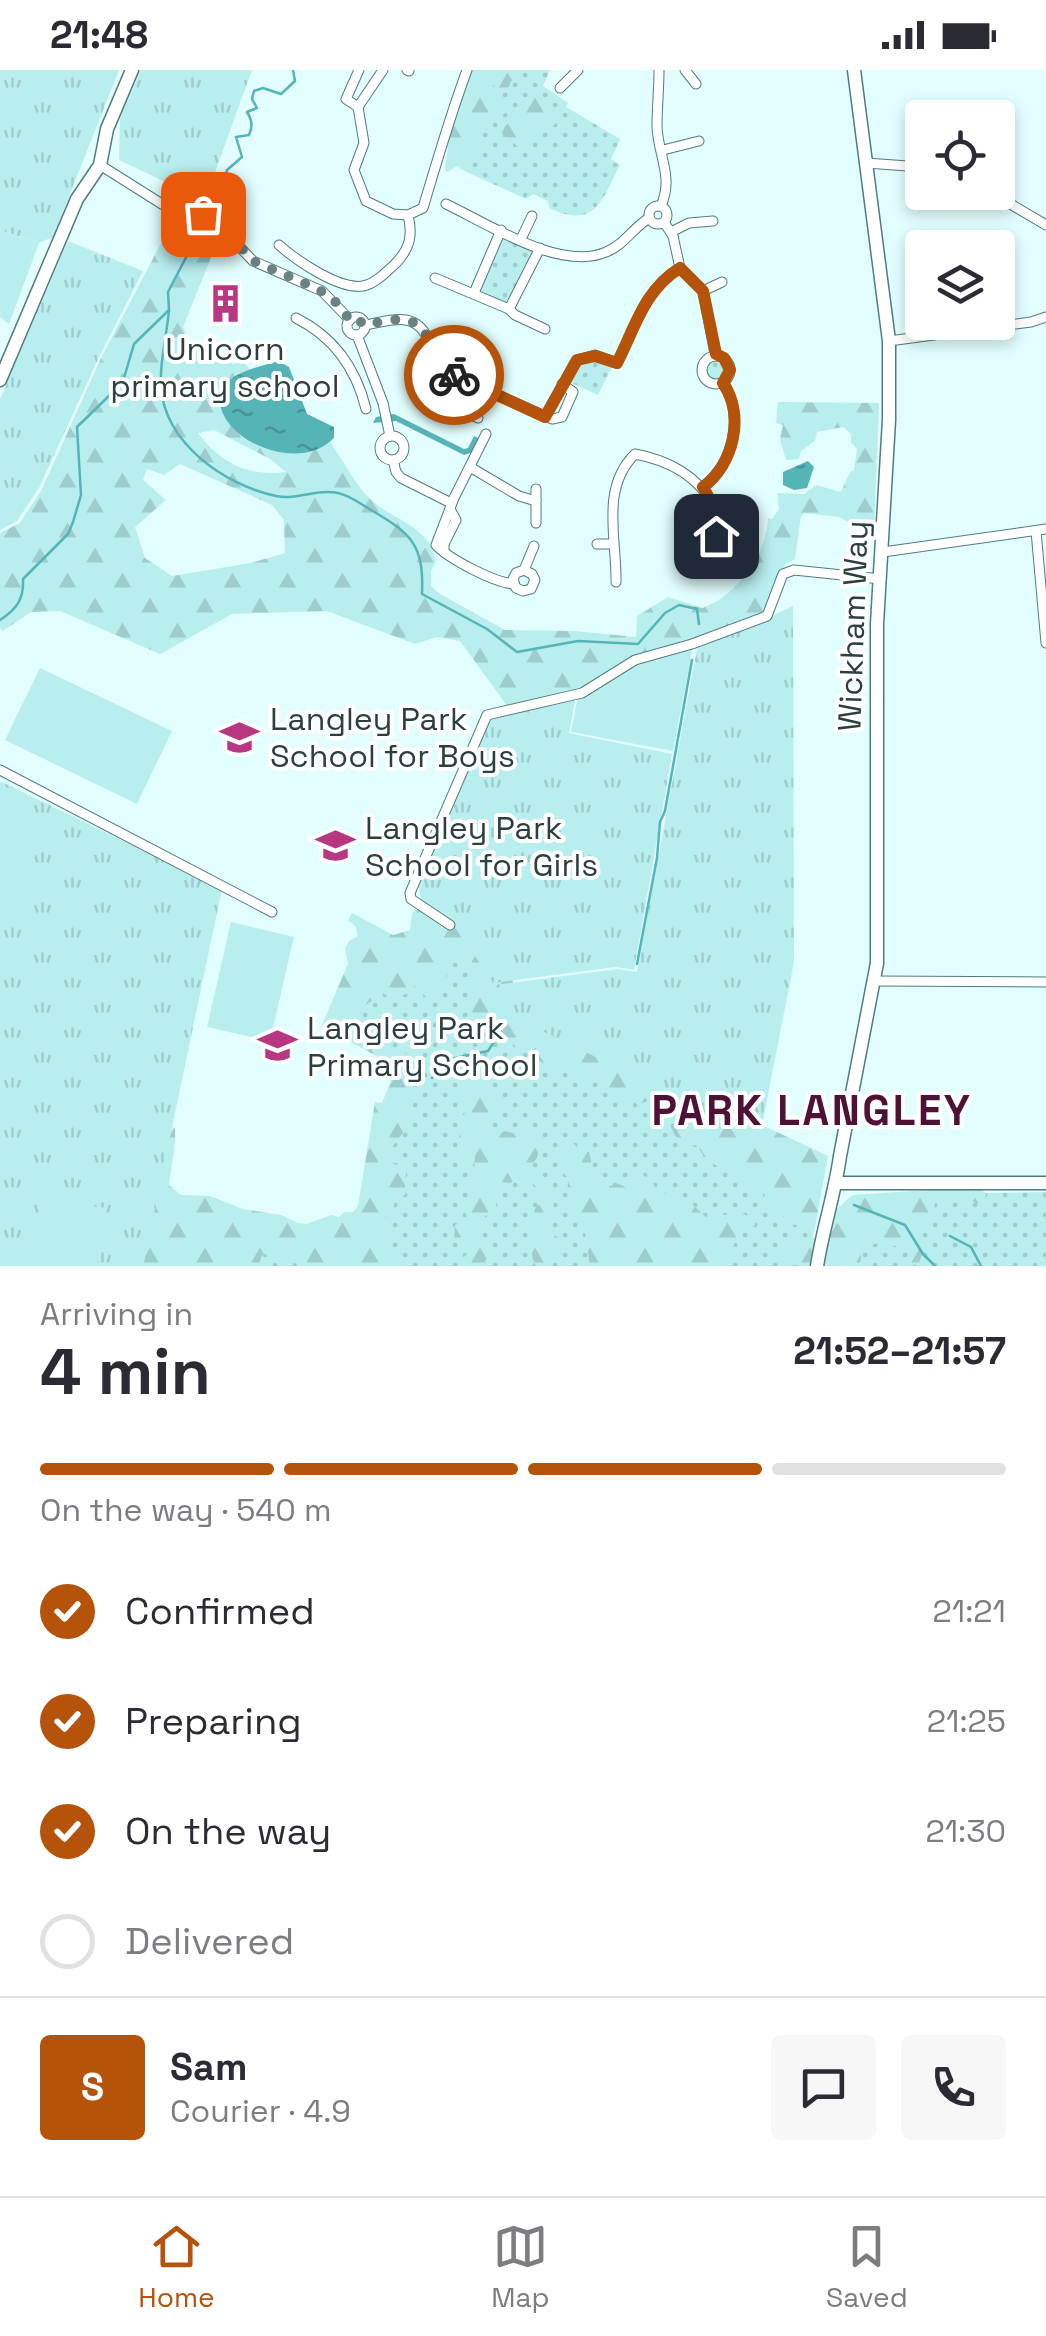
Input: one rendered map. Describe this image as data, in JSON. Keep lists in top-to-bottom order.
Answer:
{
  "streets": {
    "street": ["Wickham Way"]
  },
  "districts": ["PARK LANGLEY"],
  "places": {
    "building": ["Unicorn primary school"],
    "school or university": ["Langley Park School for Boys", "Langley Park School for Girls", "Langley Park Primary School"]
  },
  "page": {
    "status": "21:48",
    "heading": ["4 min", "Arriving in", "21:52–21:57"],
    "panel": ["Sam", "Courier · 4.9"],
    "bar": "On the way · 540 m",
    "list": [
      ["Confirmed", "21:21"],
      ["Preparing", "21:25"],
      ["On the way", "21:30"],
      "Delivered"
    ],
    "round": "S",
    "tabs": ["Home", "Map", "Saved"]
  }
}
